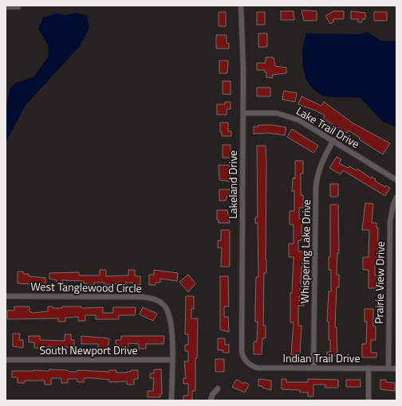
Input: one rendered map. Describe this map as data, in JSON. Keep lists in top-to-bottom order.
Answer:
{
  "streets": {
    "street": [
      "Lake Trail Drive",
      "Lakeland Drive",
      "Whispering Lake Drive",
      "Prairie View Drive",
      "West Tanglewood Circle",
      "South Newport Drive",
      "Indian Trail Drive"
    ]
  },
  "crossings": [
    ["Lake Trail Drive", "Lakeland Drive"],
    ["Lake Trail Drive", "Whispering Lake Drive"],
    ["Lakeland Drive", "Indian Trail Drive"],
    ["Whispering Lake Drive", "Indian Trail Drive"],
    ["Prairie View Drive", "Indian Trail Drive"],
    ["West Tanglewood Circle", "South Newport Drive"]
  ]
}
